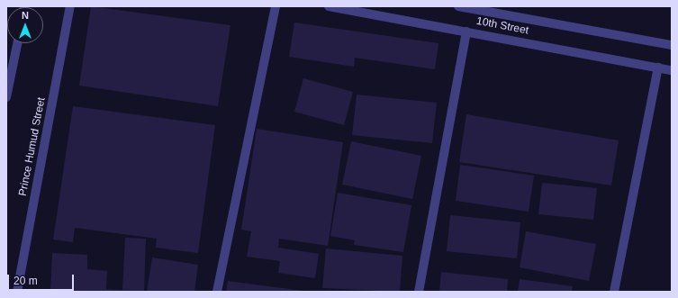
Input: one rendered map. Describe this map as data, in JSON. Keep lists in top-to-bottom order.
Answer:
{
  "streets": {
    "street": ["10th Street", "Prince Humud Street"]
  },
  "scale_bar": "20 m",
  "north": "top"
}
